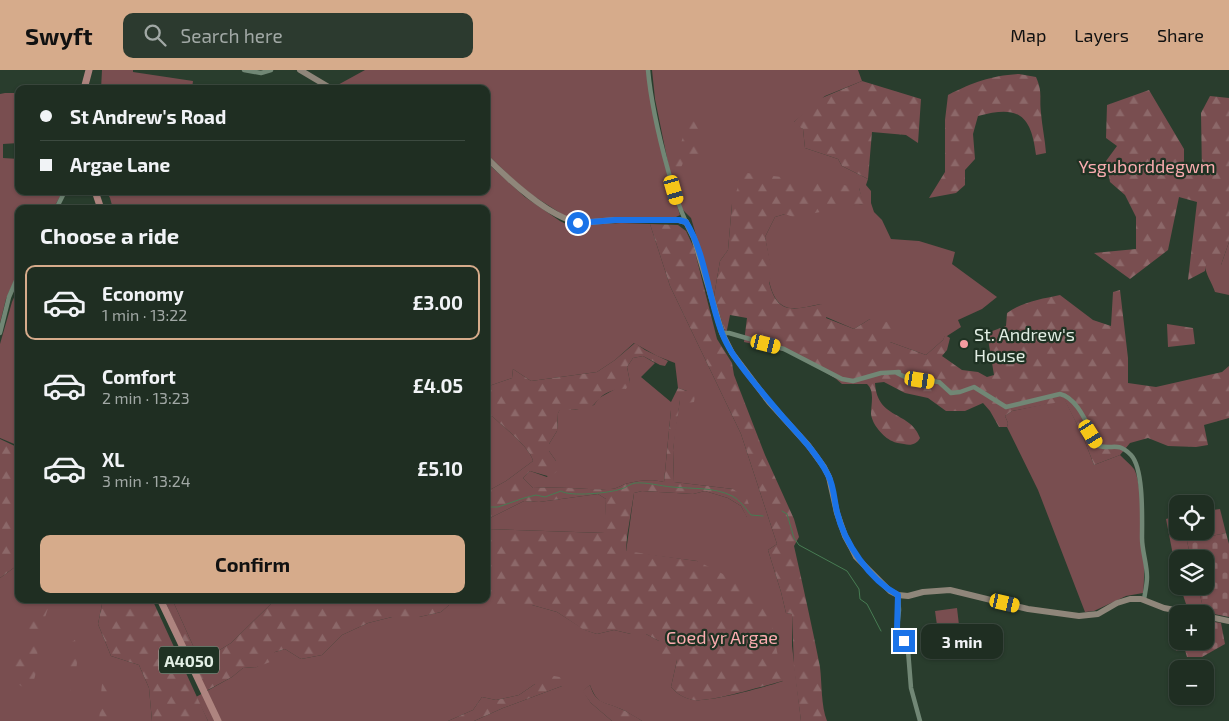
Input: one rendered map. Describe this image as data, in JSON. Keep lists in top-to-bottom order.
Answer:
{
  "streets": {
    "main road": ["A4050"]
  },
  "parks": ["Ysguborddegwm", "Coed yr Argae"],
  "places": ["St. Andrew's House"],
  "page": {
    "header": "Swyft",
    "search": "Search here",
    "nav": ["Map", "Layers", "Share"],
    "banner": ["St Andrew's Road", "Argae Lane"],
    "heading": "Choose a ride",
    "list": [
      {
        "name": "Economy",
        "note": "1 min · 13:22",
        "value": "£3.00"
      },
      {
        "name": "Comfort",
        "note": "2 min · 13:23",
        "value": "£4.05"
      },
      {
        "name": "XL",
        "note": "3 min · 13:24",
        "value": "£5.10"
      }
    ],
    "map_buttons": ["+", "−"],
    "buttons": "Confirm",
    "bubble": "3 min"
  }
}
